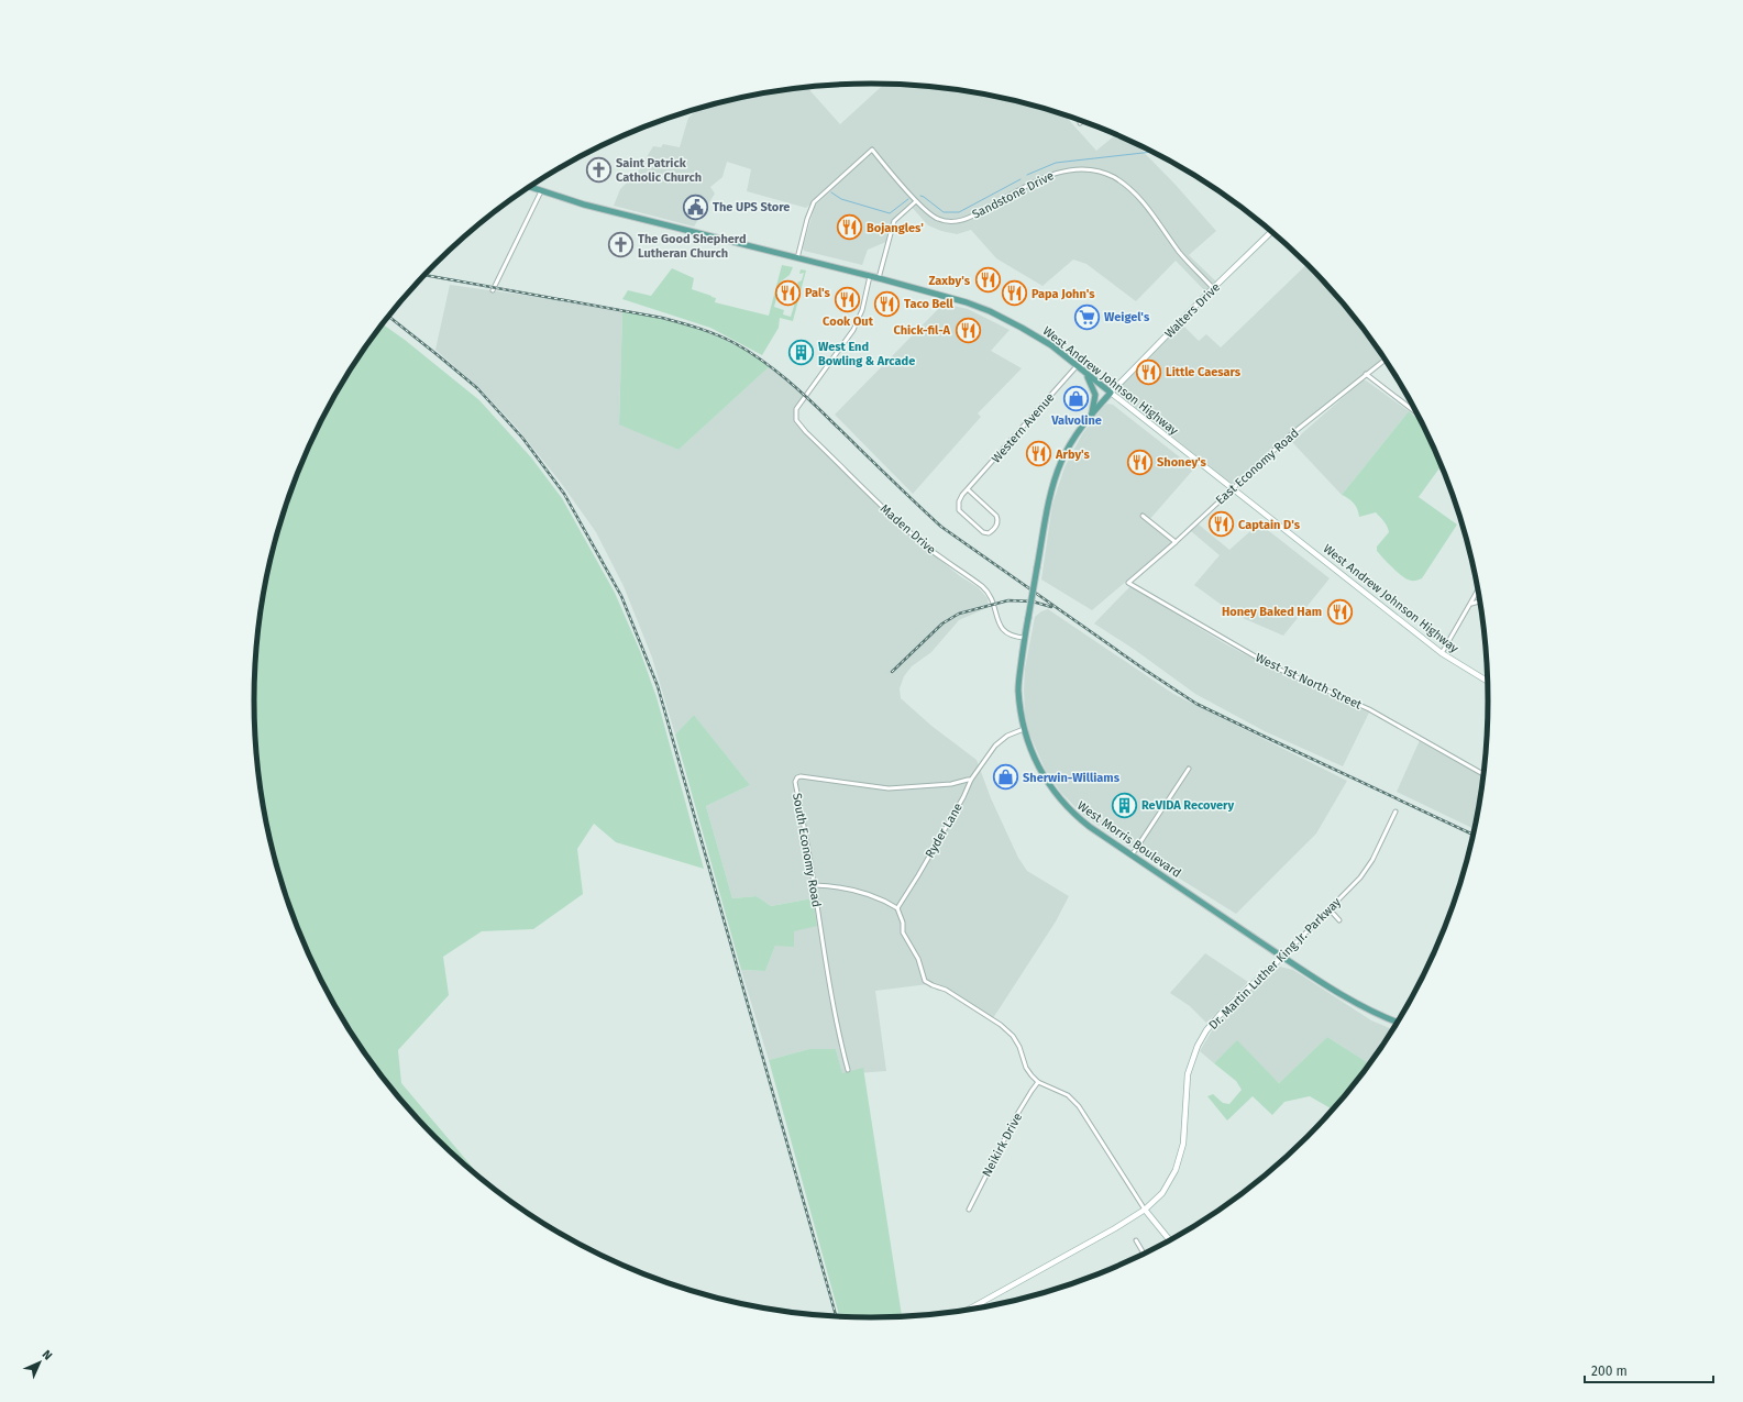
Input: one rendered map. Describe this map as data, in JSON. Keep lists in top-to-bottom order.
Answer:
{
  "streets": {
    "main road": [
      "Walters Drive",
      "West Andrew Johnson Highway",
      "West Morris Boulevard",
      "Dr. Martin Luther King Jr. Parkway"
    ],
    "street": [
      "Sandstone Drive",
      "Western Avenue",
      "East Economy Road",
      "Maden Drive",
      "West 1st North Street",
      "Ryder Lane",
      "South Economy Road",
      "Neikirk Drive"
    ]
  },
  "crossings": [
    ["Sandstone Drive", "Walters Drive"],
    ["Sandstone Drive", "West Andrew Johnson Highway"],
    ["Walters Drive", "West Andrew Johnson Highway"],
    ["Walters Drive", "West Morris Boulevard"],
    ["West Andrew Johnson Highway", "Western Avenue"],
    ["West Andrew Johnson Highway", "East Economy Road"],
    ["West Andrew Johnson Highway", "Maden Drive"],
    ["West Andrew Johnson Highway", "West Morris Boulevard"],
    ["East Economy Road", "West 1st North Street"],
    ["Maden Drive", "West Morris Boulevard"],
    ["Ryder Lane", "West Morris Boulevard"],
    ["Ryder Lane", "South Economy Road"],
    ["West Morris Boulevard", "Dr. Martin Luther King Jr. Parkway"]
  ],
  "places": {
    "church": ["Saint Patrick Catholic Church", "The Good Shepherd Lutheran Church"],
    "public building": ["The UPS Store"],
    "restaurant": [
      "Bojangles'",
      "Zaxby's",
      "Pal's",
      "Papa John's",
      "Cook Out",
      "Taco Bell",
      "Chick-fil-A",
      "Little Caesars",
      "Arby's",
      "Shoney's",
      "Captain D's",
      "Honey Baked Ham"
    ],
    "supermarket": ["Weigel's"],
    "building": ["West End Bowling & Arcade", "ReVIDA Recovery"],
    "shop": ["Valvoline", "Sherwin-Williams"]
  },
  "scale_bar": "200 m",
  "north": "top right"
}
